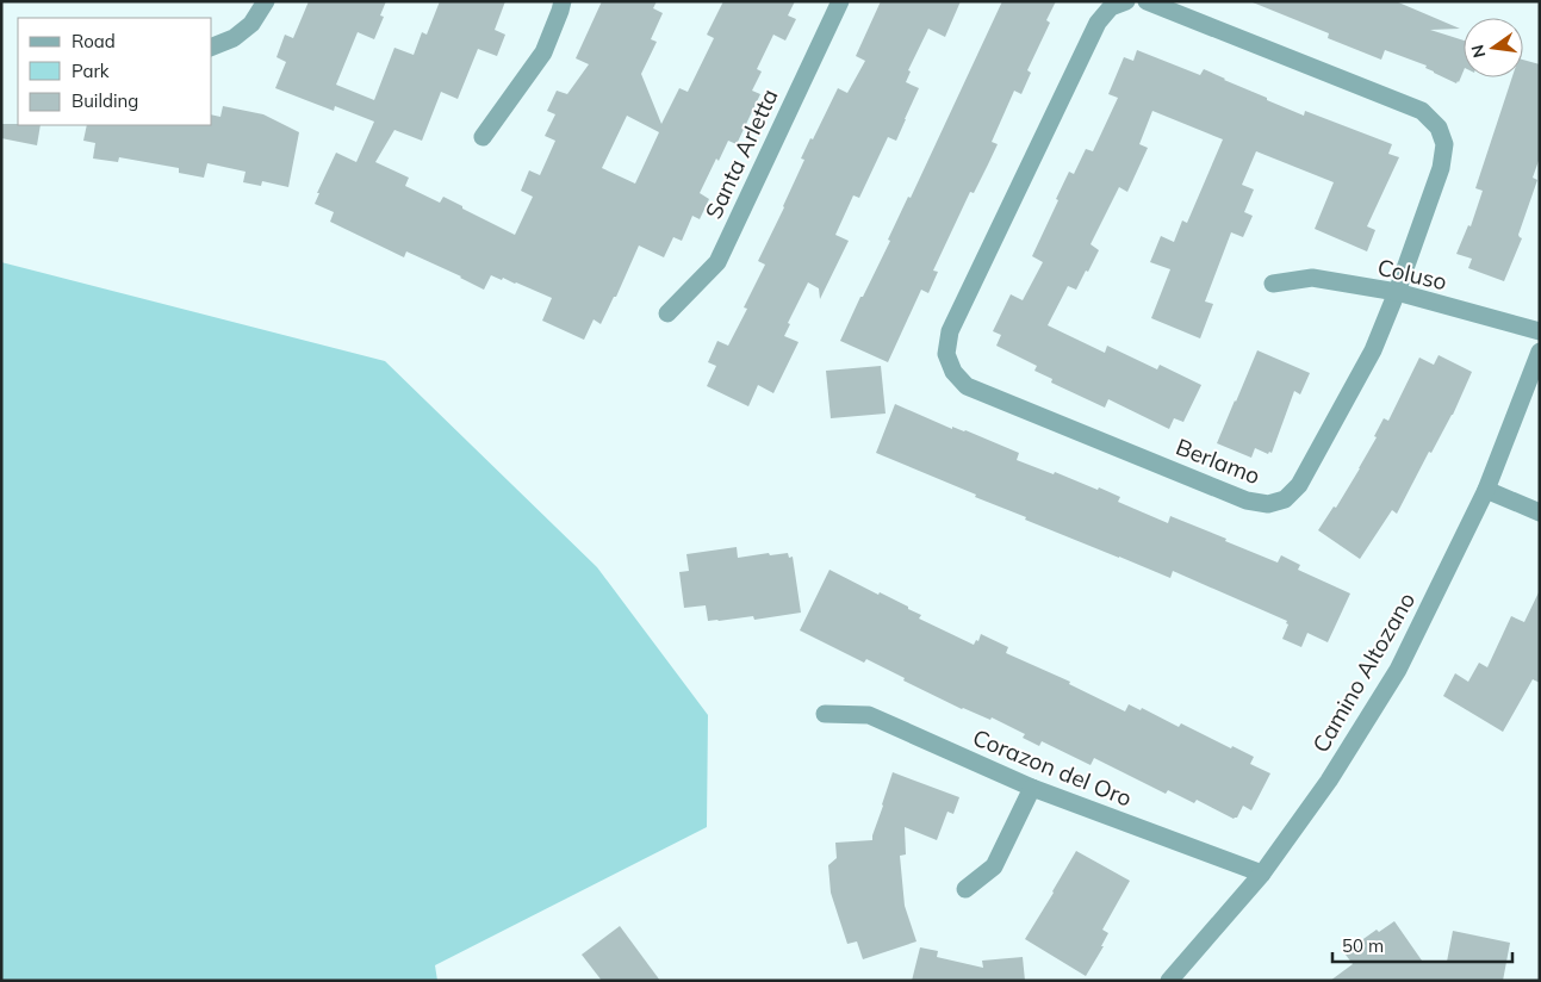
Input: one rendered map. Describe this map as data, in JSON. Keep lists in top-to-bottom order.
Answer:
{
  "streets": {
    "street": [
      "Santa Arletta",
      "Coluso",
      "Berlamo",
      "Camino Altozano",
      "Corazon del Oro"
    ]
  },
  "crossings": [
    ["Coluso", "Berlamo"],
    ["Camino Altozano", "Corazon del Oro"]
  ],
  "legend": ["Road", "Park", "Building"],
  "scale_bar": "50 m",
  "north": "left"
}
